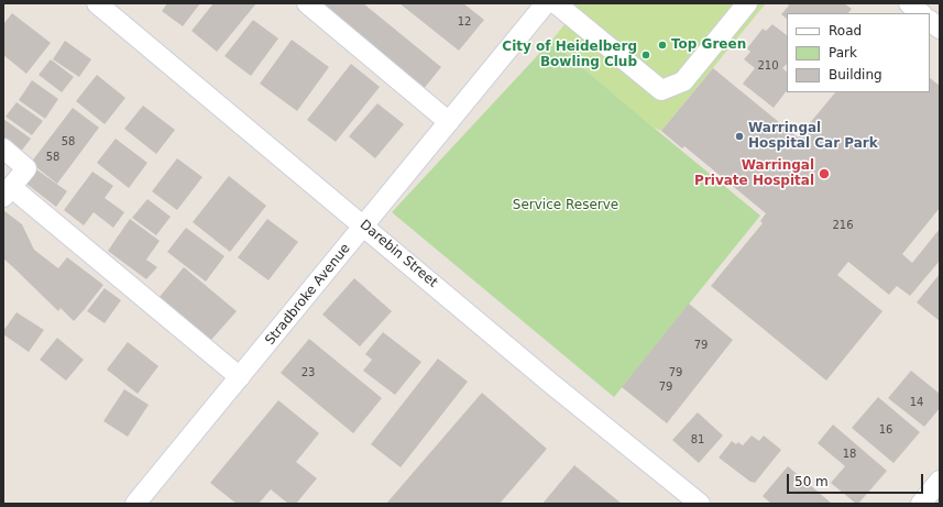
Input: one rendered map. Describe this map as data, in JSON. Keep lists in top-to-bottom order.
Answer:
{
  "streets": {
    "street": ["Darebin Street", "Stradbroke Avenue"]
  },
  "crossings": [
    ["Darebin Street", "Stradbroke Avenue"]
  ],
  "parks": ["Service Reserve"],
  "places": [
    "Top Green",
    "City of Heidelberg Bowling Club",
    "Warringal Hospital Car Park",
    "Warringal Private Hospital"
  ],
  "house_numbers": [
    "12",
    "210",
    "58",
    "58",
    "216",
    "79",
    "23",
    "79",
    "79",
    "14",
    "16",
    "81",
    "18"
  ],
  "legend": ["Road", "Park", "Building"],
  "scale_bar": "50 m"
}
